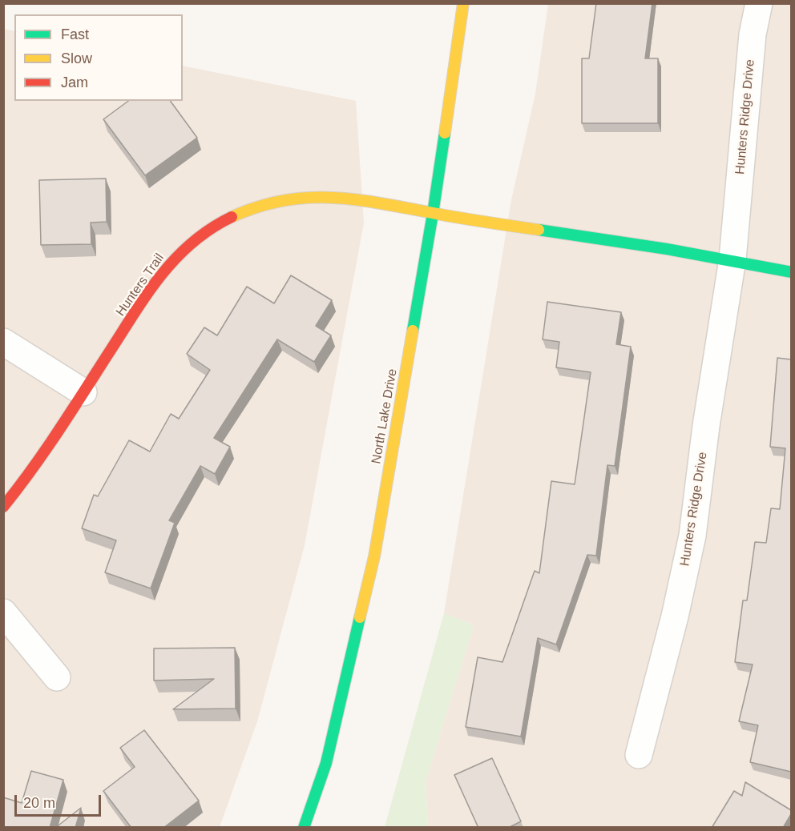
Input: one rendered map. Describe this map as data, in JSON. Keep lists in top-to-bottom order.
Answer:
{
  "streets": {
    "street": ["Hunters Ridge Drive", "Hunters Trail", "North Lake Drive"]
  },
  "crossings": [
    ["Hunters Trail", "North Lake Drive"]
  ],
  "legend": ["Fast", "Slow", "Jam"],
  "scale_bar": "20 m"
}
